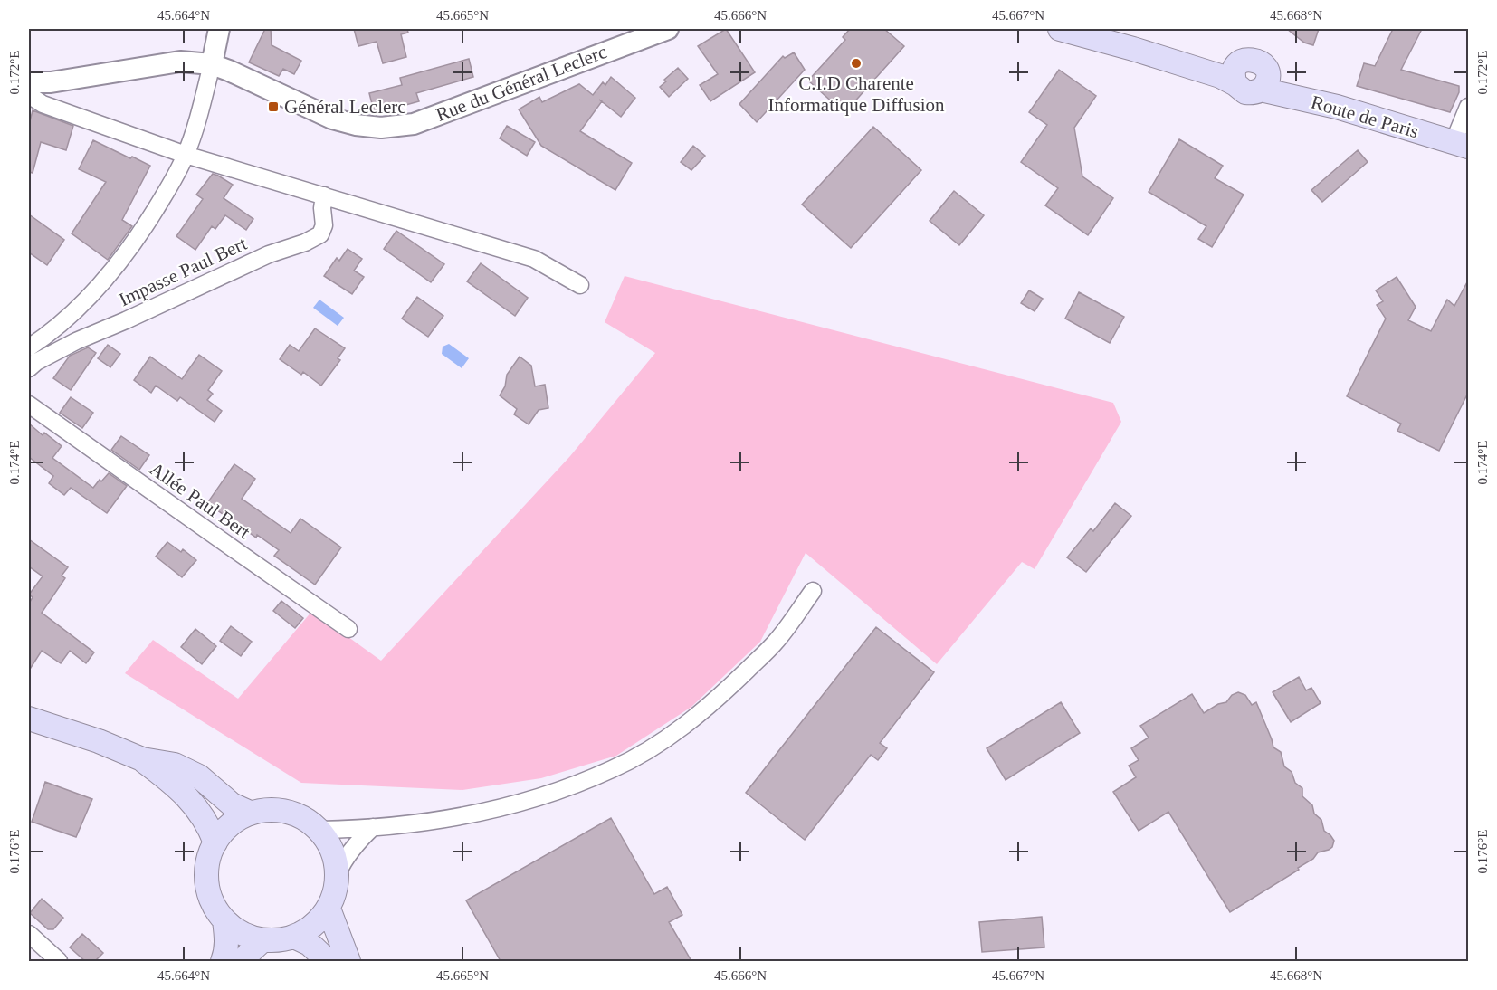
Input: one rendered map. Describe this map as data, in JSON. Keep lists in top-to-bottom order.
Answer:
{
  "streets": {
    "main road": ["Route de Paris"],
    "street": ["Rue du Général Leclerc", "Impasse Paul Bert", "Allée Paul Bert"]
  },
  "places": {
    "other": ["C.I.D Charente Informatique Diffusion"],
    "transit": ["Général Leclerc"]
  },
  "coordinates": [
    "45.664°N",
    "45.665°N",
    "45.666°N",
    "45.667°N",
    "45.668°N",
    "0.172°E",
    "0.174°E",
    "0.176°E"
  ]
}
